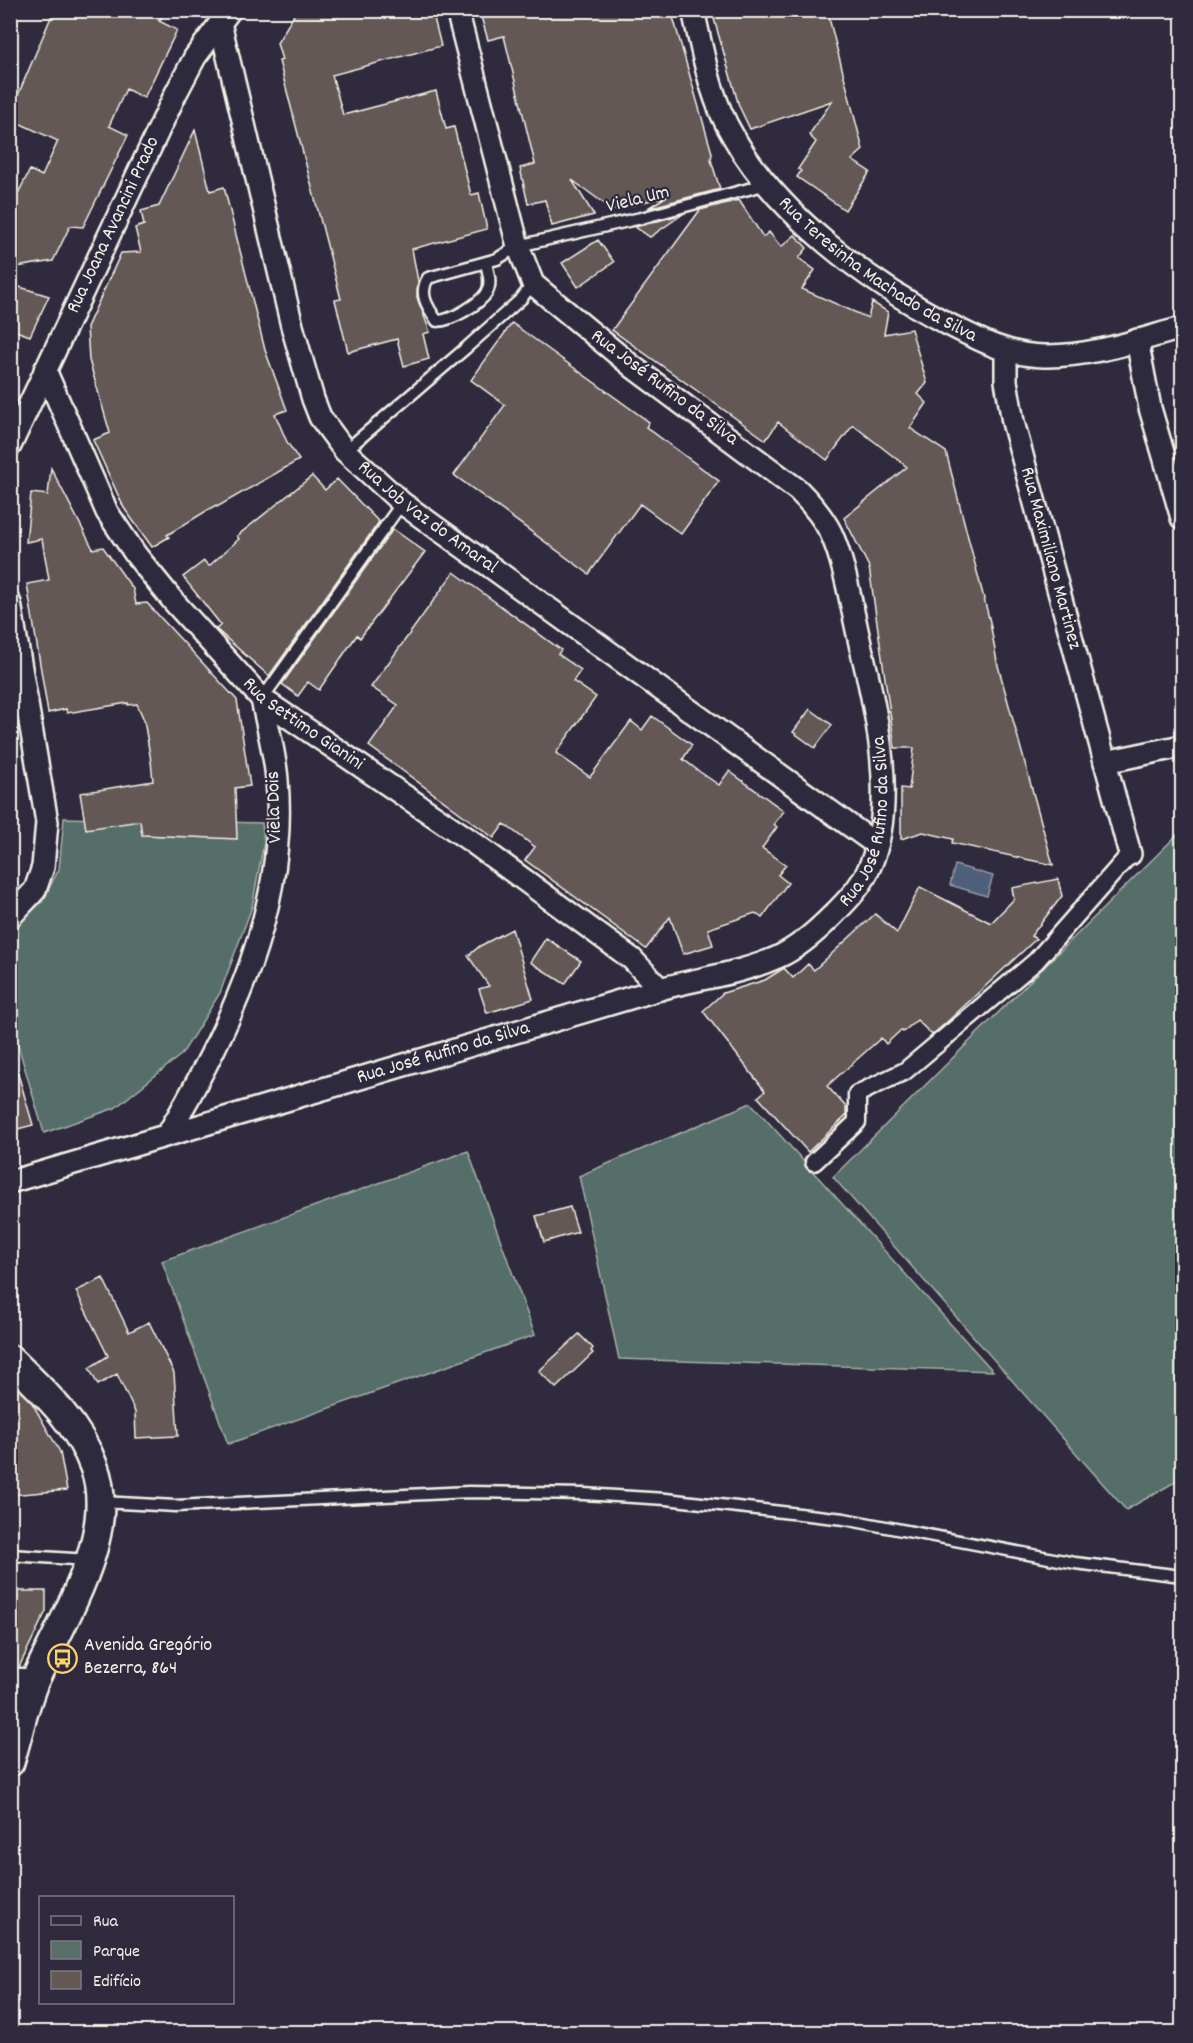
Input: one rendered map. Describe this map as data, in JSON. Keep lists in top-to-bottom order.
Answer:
{
  "streets": {
    "street": [
      "Rua Joana Avancini Prado",
      "Rua Teresinha Machado da Silva",
      "Rua José Rufino da Silva",
      "Rua Job Vaz do Amaral",
      "Rua Maximiliano Martinez",
      "Rua Settimo Gianini",
      "Viela Dois"
    ],
    "lane": ["Viela Um"]
  },
  "crossings": [
    ["Viela Um", "Rua Teresinha Machado da Silva"],
    ["Viela Um", "Rua José Rufino da Silva"],
    ["Rua Joana Avancini Prado", "Rua Job Vaz do Amaral"],
    ["Rua Joana Avancini Prado", "Rua Settimo Gianini"],
    ["Rua Teresinha Machado da Silva", "Rua Maximiliano Martinez"],
    ["Rua José Rufino da Silva", "Rua Job Vaz do Amaral"],
    ["Rua José Rufino da Silva", "Rua Settimo Gianini"],
    ["Rua José Rufino da Silva", "Viela Dois"],
    ["Rua Settimo Gianini", "Viela Dois"]
  ],
  "places": {
    "bus stop": ["Avenida Gregório Bezerra, 864"]
  },
  "legend": ["Rua", "Parque", "Edifício"]
}
